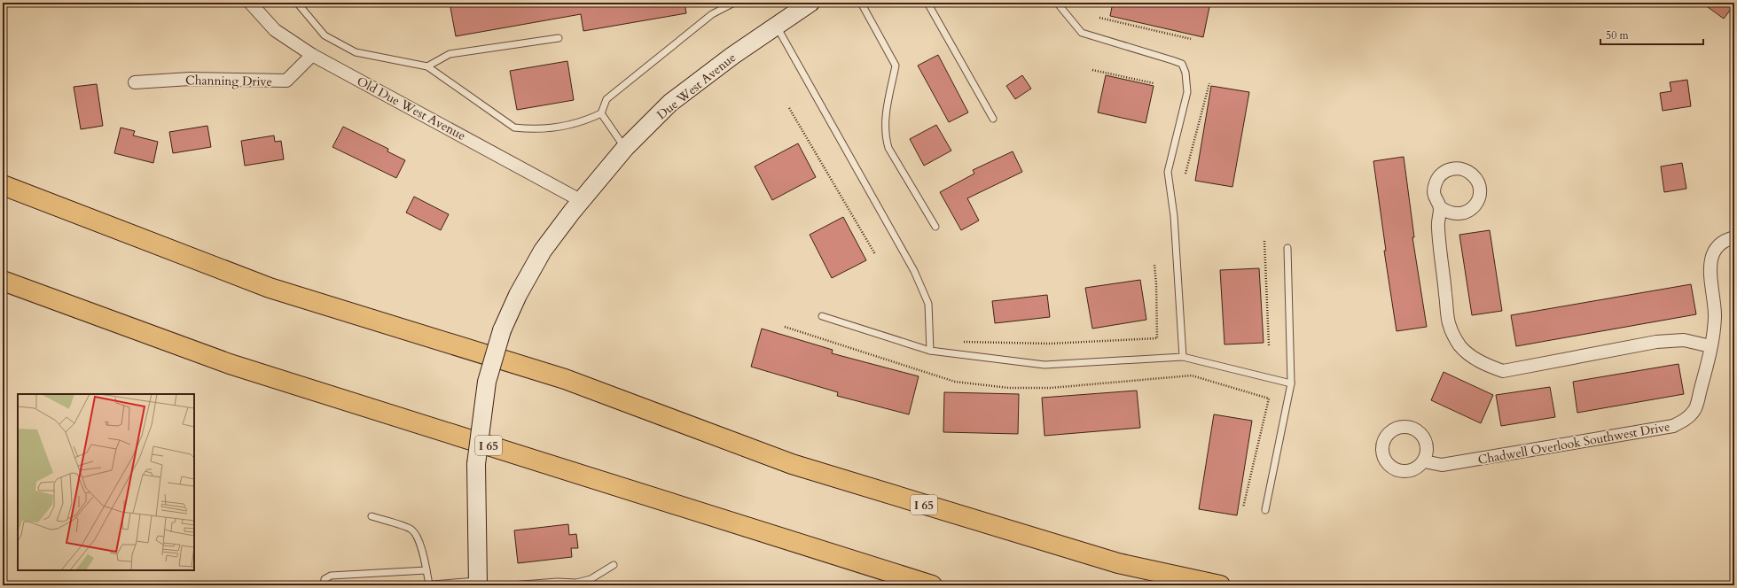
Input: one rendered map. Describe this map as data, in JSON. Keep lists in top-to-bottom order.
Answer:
{
  "streets": {
    "highway": ["I 65"],
    "main road": ["Due West Avenue"],
    "street": ["Channing Drive", "Old Due West Avenue", "Chadwell Overlook Southwest Drive"]
  },
  "crossings": [
    ["Channing Drive", "Old Due West Avenue"],
    ["Due West Avenue", "Old Due West Avenue"]
  ],
  "scale_bar": "50 m"
}
